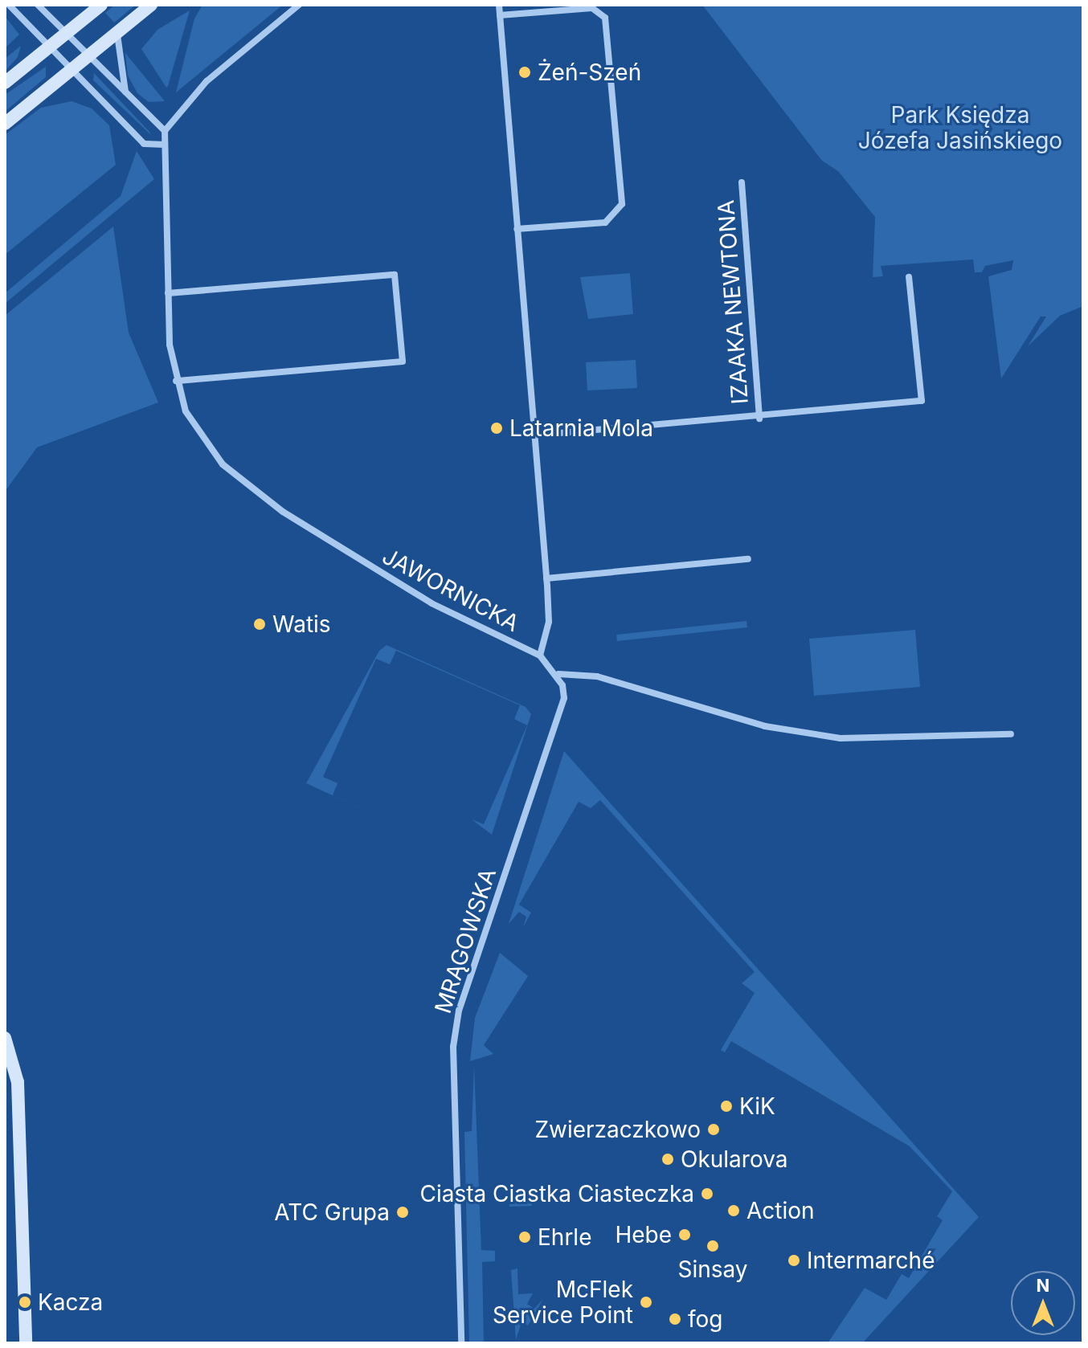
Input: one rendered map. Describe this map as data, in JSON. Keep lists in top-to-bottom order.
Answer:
{
  "streets": {
    "street": ["IZAAKA NEWTONA", "JAWORNICKA", "MRĄGOWSKA"]
  },
  "crossings": [
    ["JAWORNICKA", "MRĄGOWSKA"]
  ],
  "parks": ["Park Księdza Józefa Jasińskiego"],
  "places": [
    "Żeń-Szeń",
    "Latarnia Mola",
    "Watis",
    "KiK",
    "Zwierzaczkowo",
    "Okularova",
    "Ciasta Ciastka Ciasteczka",
    "Action",
    "ATC Grupa",
    "Hebe",
    "Ehrle",
    "Sinsay",
    "Intermarché",
    "Kacza",
    "McFlek Service Point",
    "fog"
  ],
  "north": "top"
}
